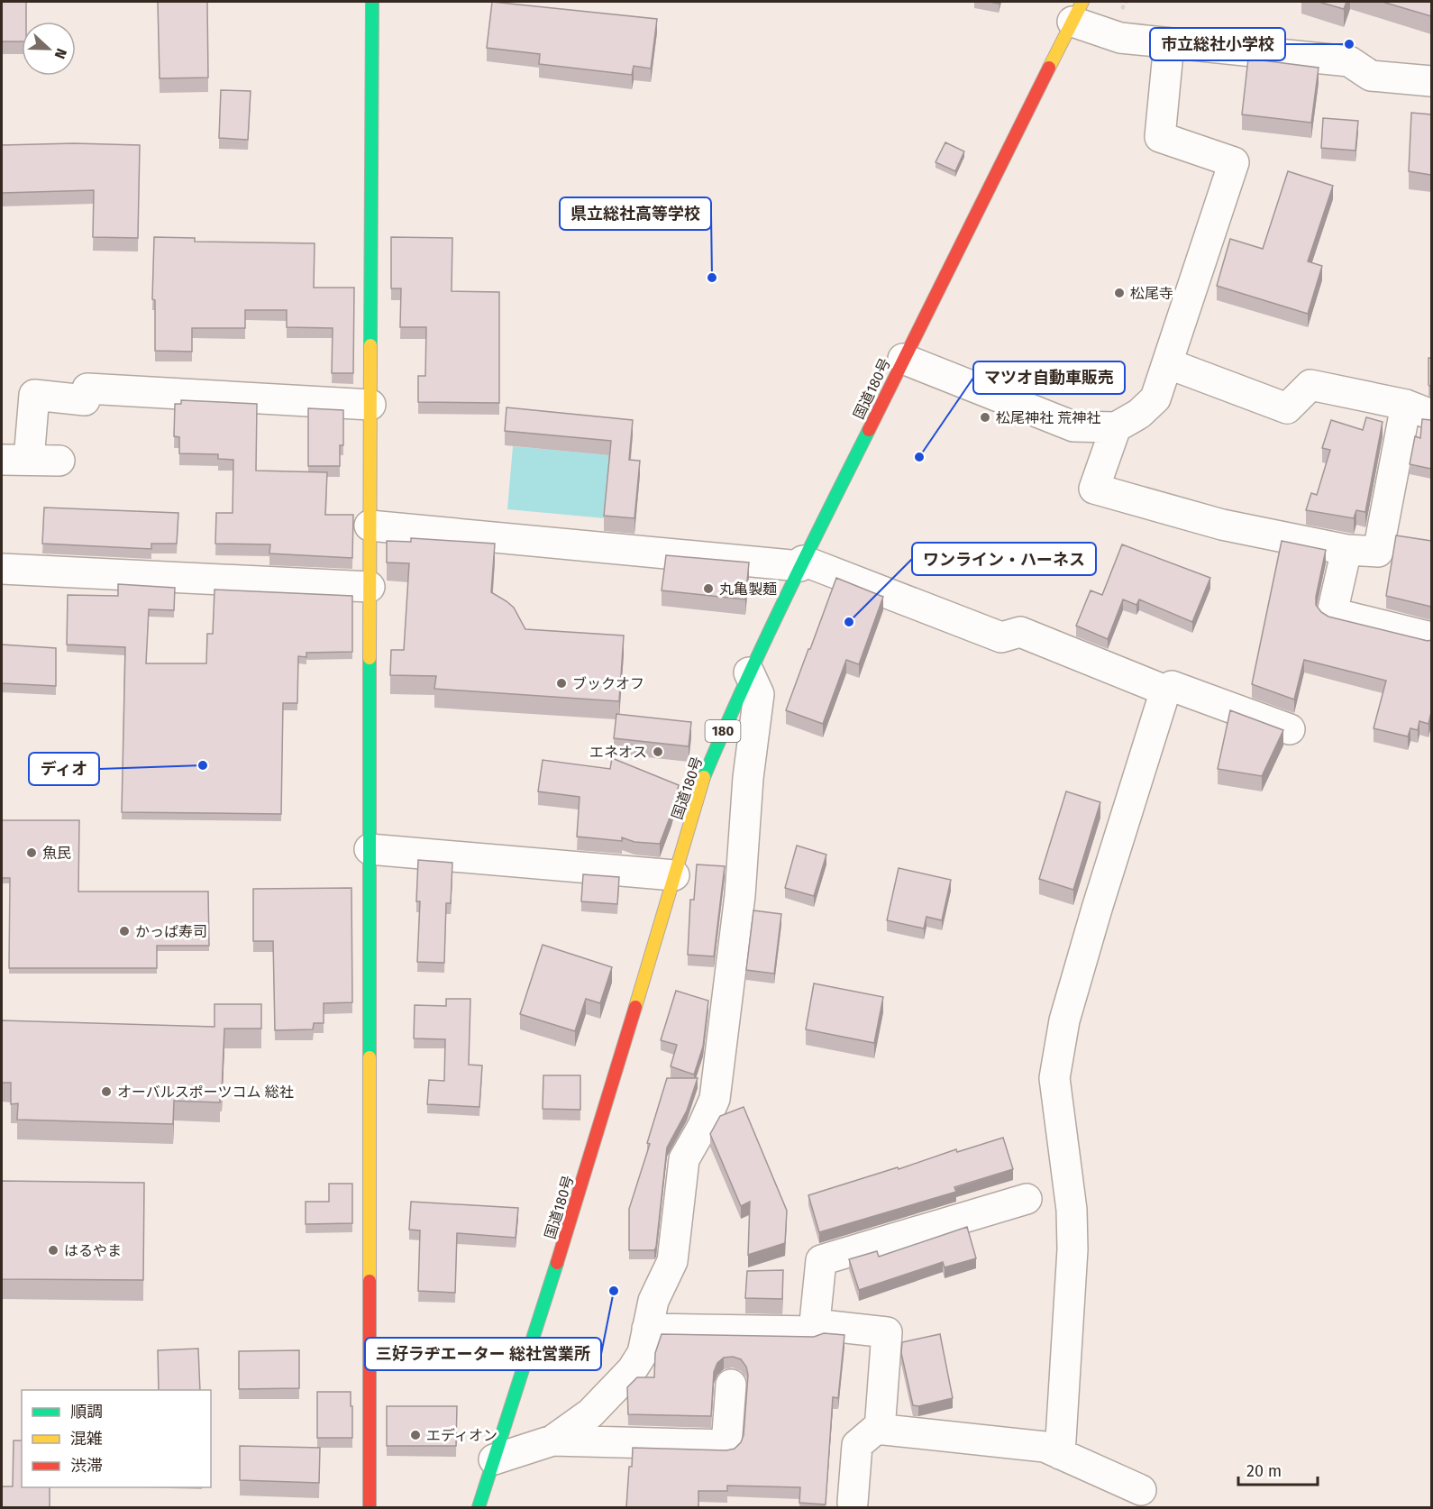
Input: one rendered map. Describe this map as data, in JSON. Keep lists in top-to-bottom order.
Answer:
{
  "streets": {
    "main road": ["国道180号", "180"]
  },
  "places": [
    "市立総社小学校",
    "県立総社高等学校",
    "松尾寺",
    "松尾神社 荒神社",
    "マツオ自動車販売",
    "丸亀製麺",
    "ワンライン・ハーネス",
    "ブックオフ",
    "エネオス",
    "ディオ",
    "魚民",
    "かっぱ寿司",
    "オーバルスポーツコム 総社",
    "はるやま",
    "三好ラヂエーター 総社営業所",
    "エディオン"
  ],
  "legend": ["順調", "混雑", "渋滞"],
  "scale_bar": "20 m",
  "north": "right"
}
